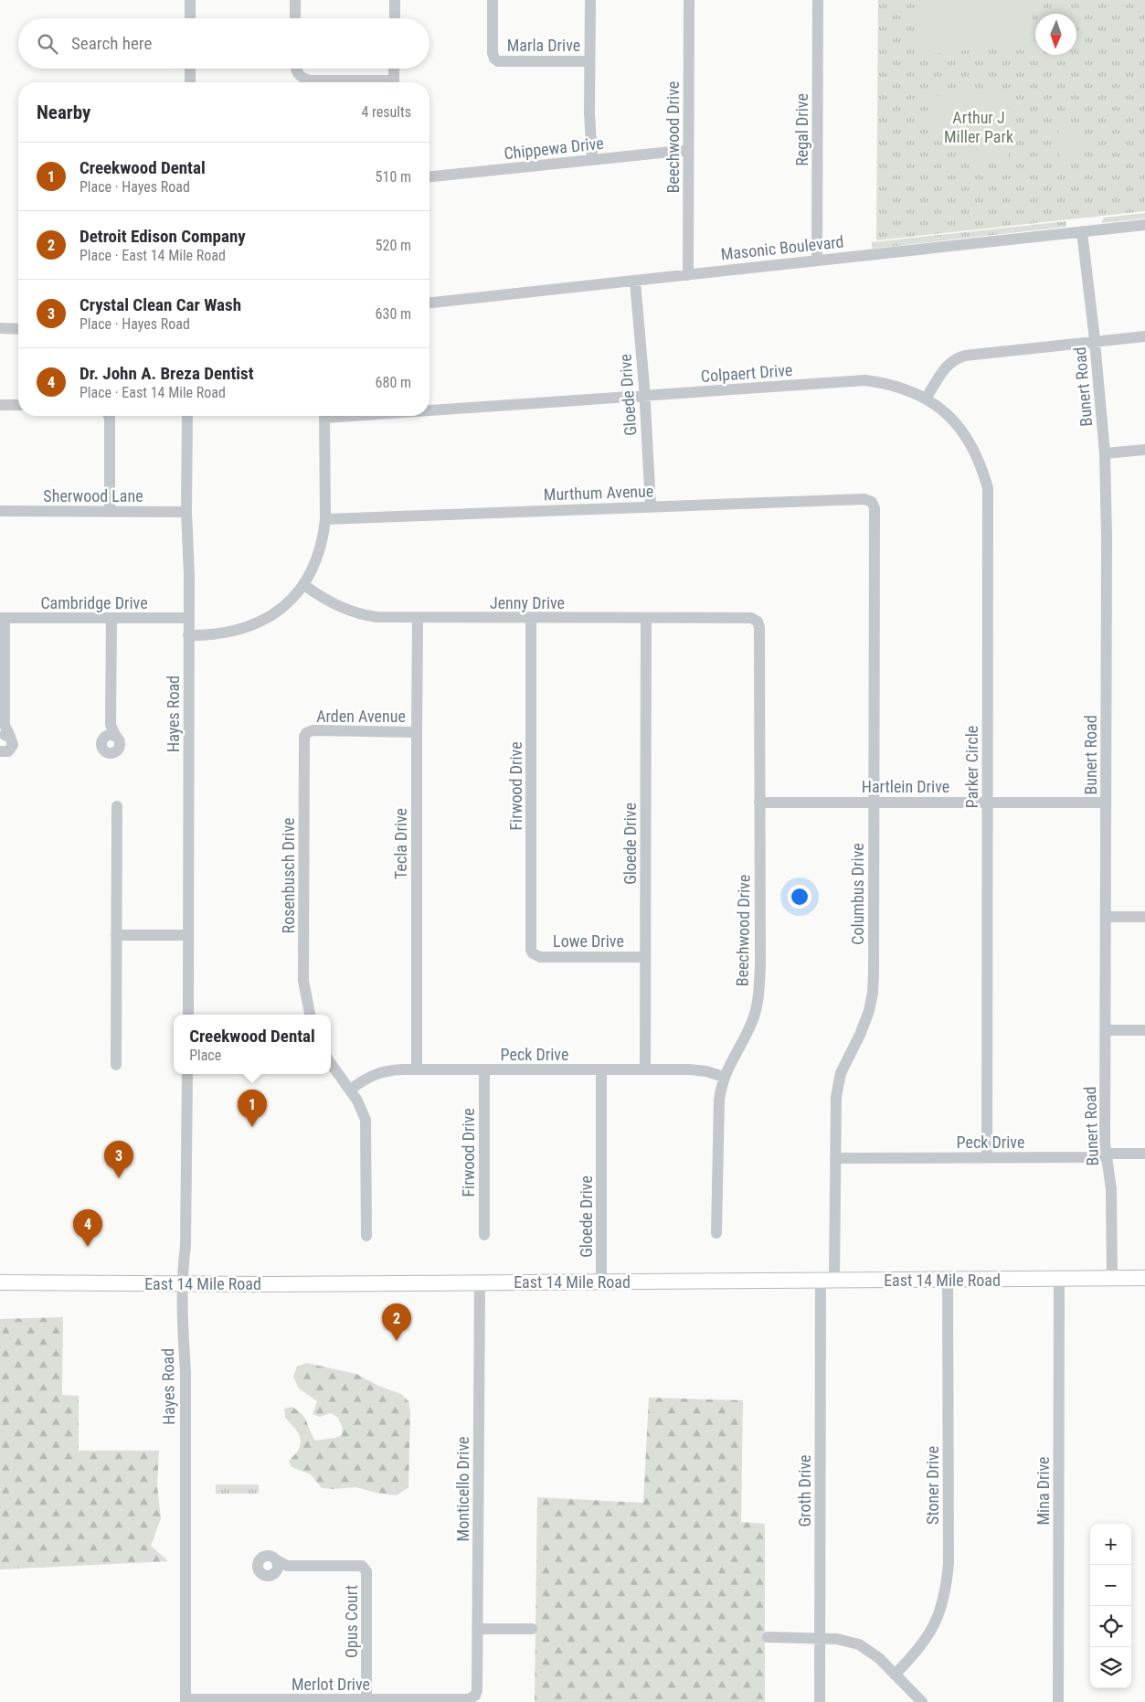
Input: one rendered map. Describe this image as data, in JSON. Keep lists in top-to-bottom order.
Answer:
{
  "streets": {
    "main road": ["East 14 Mile Road"],
    "street": [
      "Marla Drive",
      "Regal Drive",
      "Beechwood Drive",
      "Chippewa Drive",
      "Masonic Boulevard",
      "Colpaert Drive",
      "Bunert Road",
      "Gloede Drive",
      "Murthum Avenue",
      "Sherwood Lane",
      "Cambridge Drive",
      "Jenny Drive",
      "Hayes Road",
      "Arden Avenue",
      "Parker Circle",
      "Firwood Drive",
      "Hartlein Drive",
      "Tecla Drive",
      "Rosenbusch Drive",
      "Columbus Drive",
      "Lowe Drive",
      "Peck Drive",
      "Stoner Drive",
      "Monticello Drive",
      "Groth Drive",
      "Mina Drive",
      "Opus Court",
      "Merlot Drive"
    ]
  },
  "crossings": [
    ["Regal Drive", "Masonic Boulevard"],
    ["Beechwood Drive", "Chippewa Drive"],
    ["Beechwood Drive", "Masonic Boulevard"],
    ["Beechwood Drive", "Jenny Drive"],
    ["Beechwood Drive", "Hartlein Drive"],
    ["Beechwood Drive", "Peck Drive"],
    ["Masonic Boulevard", "Bunert Road"],
    ["Masonic Boulevard", "Gloede Drive"],
    ["Colpaert Drive", "Gloede Drive"],
    ["Colpaert Drive", "Parker Circle"],
    ["Bunert Road", "Hartlein Drive"],
    ["Bunert Road", "Peck Drive"],
    ["Bunert Road", "East 14 Mile Road"],
    ["Gloede Drive", "Murthum Avenue"],
    ["Gloede Drive", "Jenny Drive"],
    ["Gloede Drive", "Lowe Drive"],
    ["Gloede Drive", "Peck Drive"],
    ["Gloede Drive", "East 14 Mile Road"],
    ["Murthum Avenue", "Columbus Drive"],
    ["Sherwood Lane", "Hayes Road"],
    ["Cambridge Drive", "Hayes Road"],
    ["Jenny Drive", "Firwood Drive"],
    ["Jenny Drive", "Tecla Drive"],
    ["Hayes Road", "East 14 Mile Road"],
    ["Hayes Road", "Merlot Drive"],
    ["Arden Avenue", "Tecla Drive"],
    ["Arden Avenue", "Rosenbusch Drive"],
    ["Parker Circle", "Hartlein Drive"],
    ["Parker Circle", "Peck Drive"],
    ["Firwood Drive", "Lowe Drive"],
    ["Firwood Drive", "Peck Drive"],
    ["Hartlein Drive", "Columbus Drive"],
    ["Tecla Drive", "Peck Drive"],
    ["Columbus Drive", "Peck Drive"],
    ["Columbus Drive", "East 14 Mile Road"],
    ["Columbus Drive", "Groth Drive"],
    ["East 14 Mile Road", "Stoner Drive"],
    ["East 14 Mile Road", "Monticello Drive"],
    ["East 14 Mile Road", "Groth Drive"],
    ["East 14 Mile Road", "Mina Drive"],
    ["Monticello Drive", "Merlot Drive"],
    ["Opus Court", "Merlot Drive"]
  ],
  "parks": ["Arthur J Miller Park"],
  "north": "bottom",
  "page": {
    "search": "Search here",
    "heading": ["Nearby", "4 results"],
    "list": [
      {
        "mark": "1",
        "name": "Creekwood Dental",
        "note": "Place · Hayes Road",
        "value": "510 m"
      },
      {
        "mark": "2",
        "name": "Detroit Edison Company",
        "note": "Place · East 14 Mile Road",
        "value": "520 m"
      },
      {
        "mark": "3",
        "name": "Crystal Clean Car Wash",
        "note": "Place · Hayes Road",
        "value": "630 m"
      },
      {
        "mark": "4",
        "name": "Dr. John A. Breza Dentist",
        "note": "Place · East 14 Mile Road",
        "value": "680 m"
      }
    ],
    "popup": ["Creekwood Dental", "Place"],
    "pins": [
      "1",
      "3",
      "4",
      "2"
    ],
    "map_buttons": ["+", "−"]
  }
}
